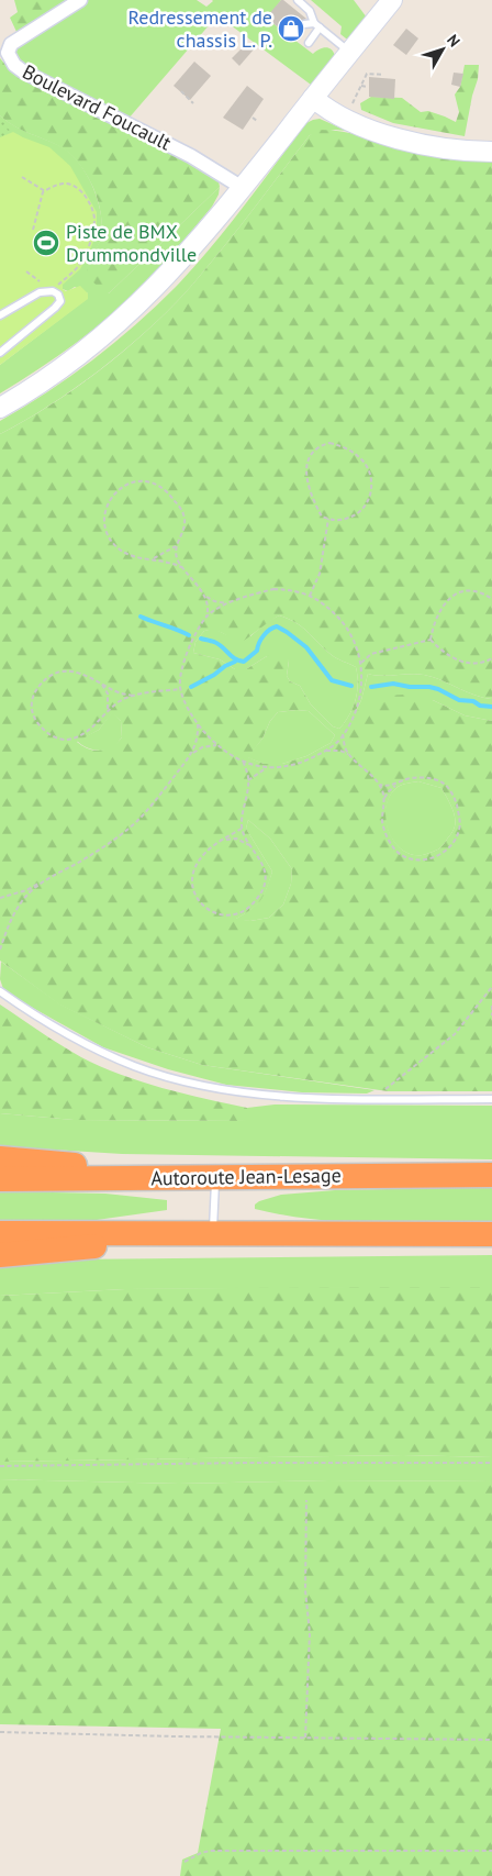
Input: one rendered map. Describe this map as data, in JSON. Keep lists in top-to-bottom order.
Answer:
{
  "streets": {
    "highway": ["Autoroute Jean-Lesage"],
    "street": ["Boulevard Foucault"]
  },
  "places": {
    "shop": ["Redressement de chassis L. P."],
    "sports": ["Piste de BMX Drummondville"]
  },
  "north": "top right"
}
